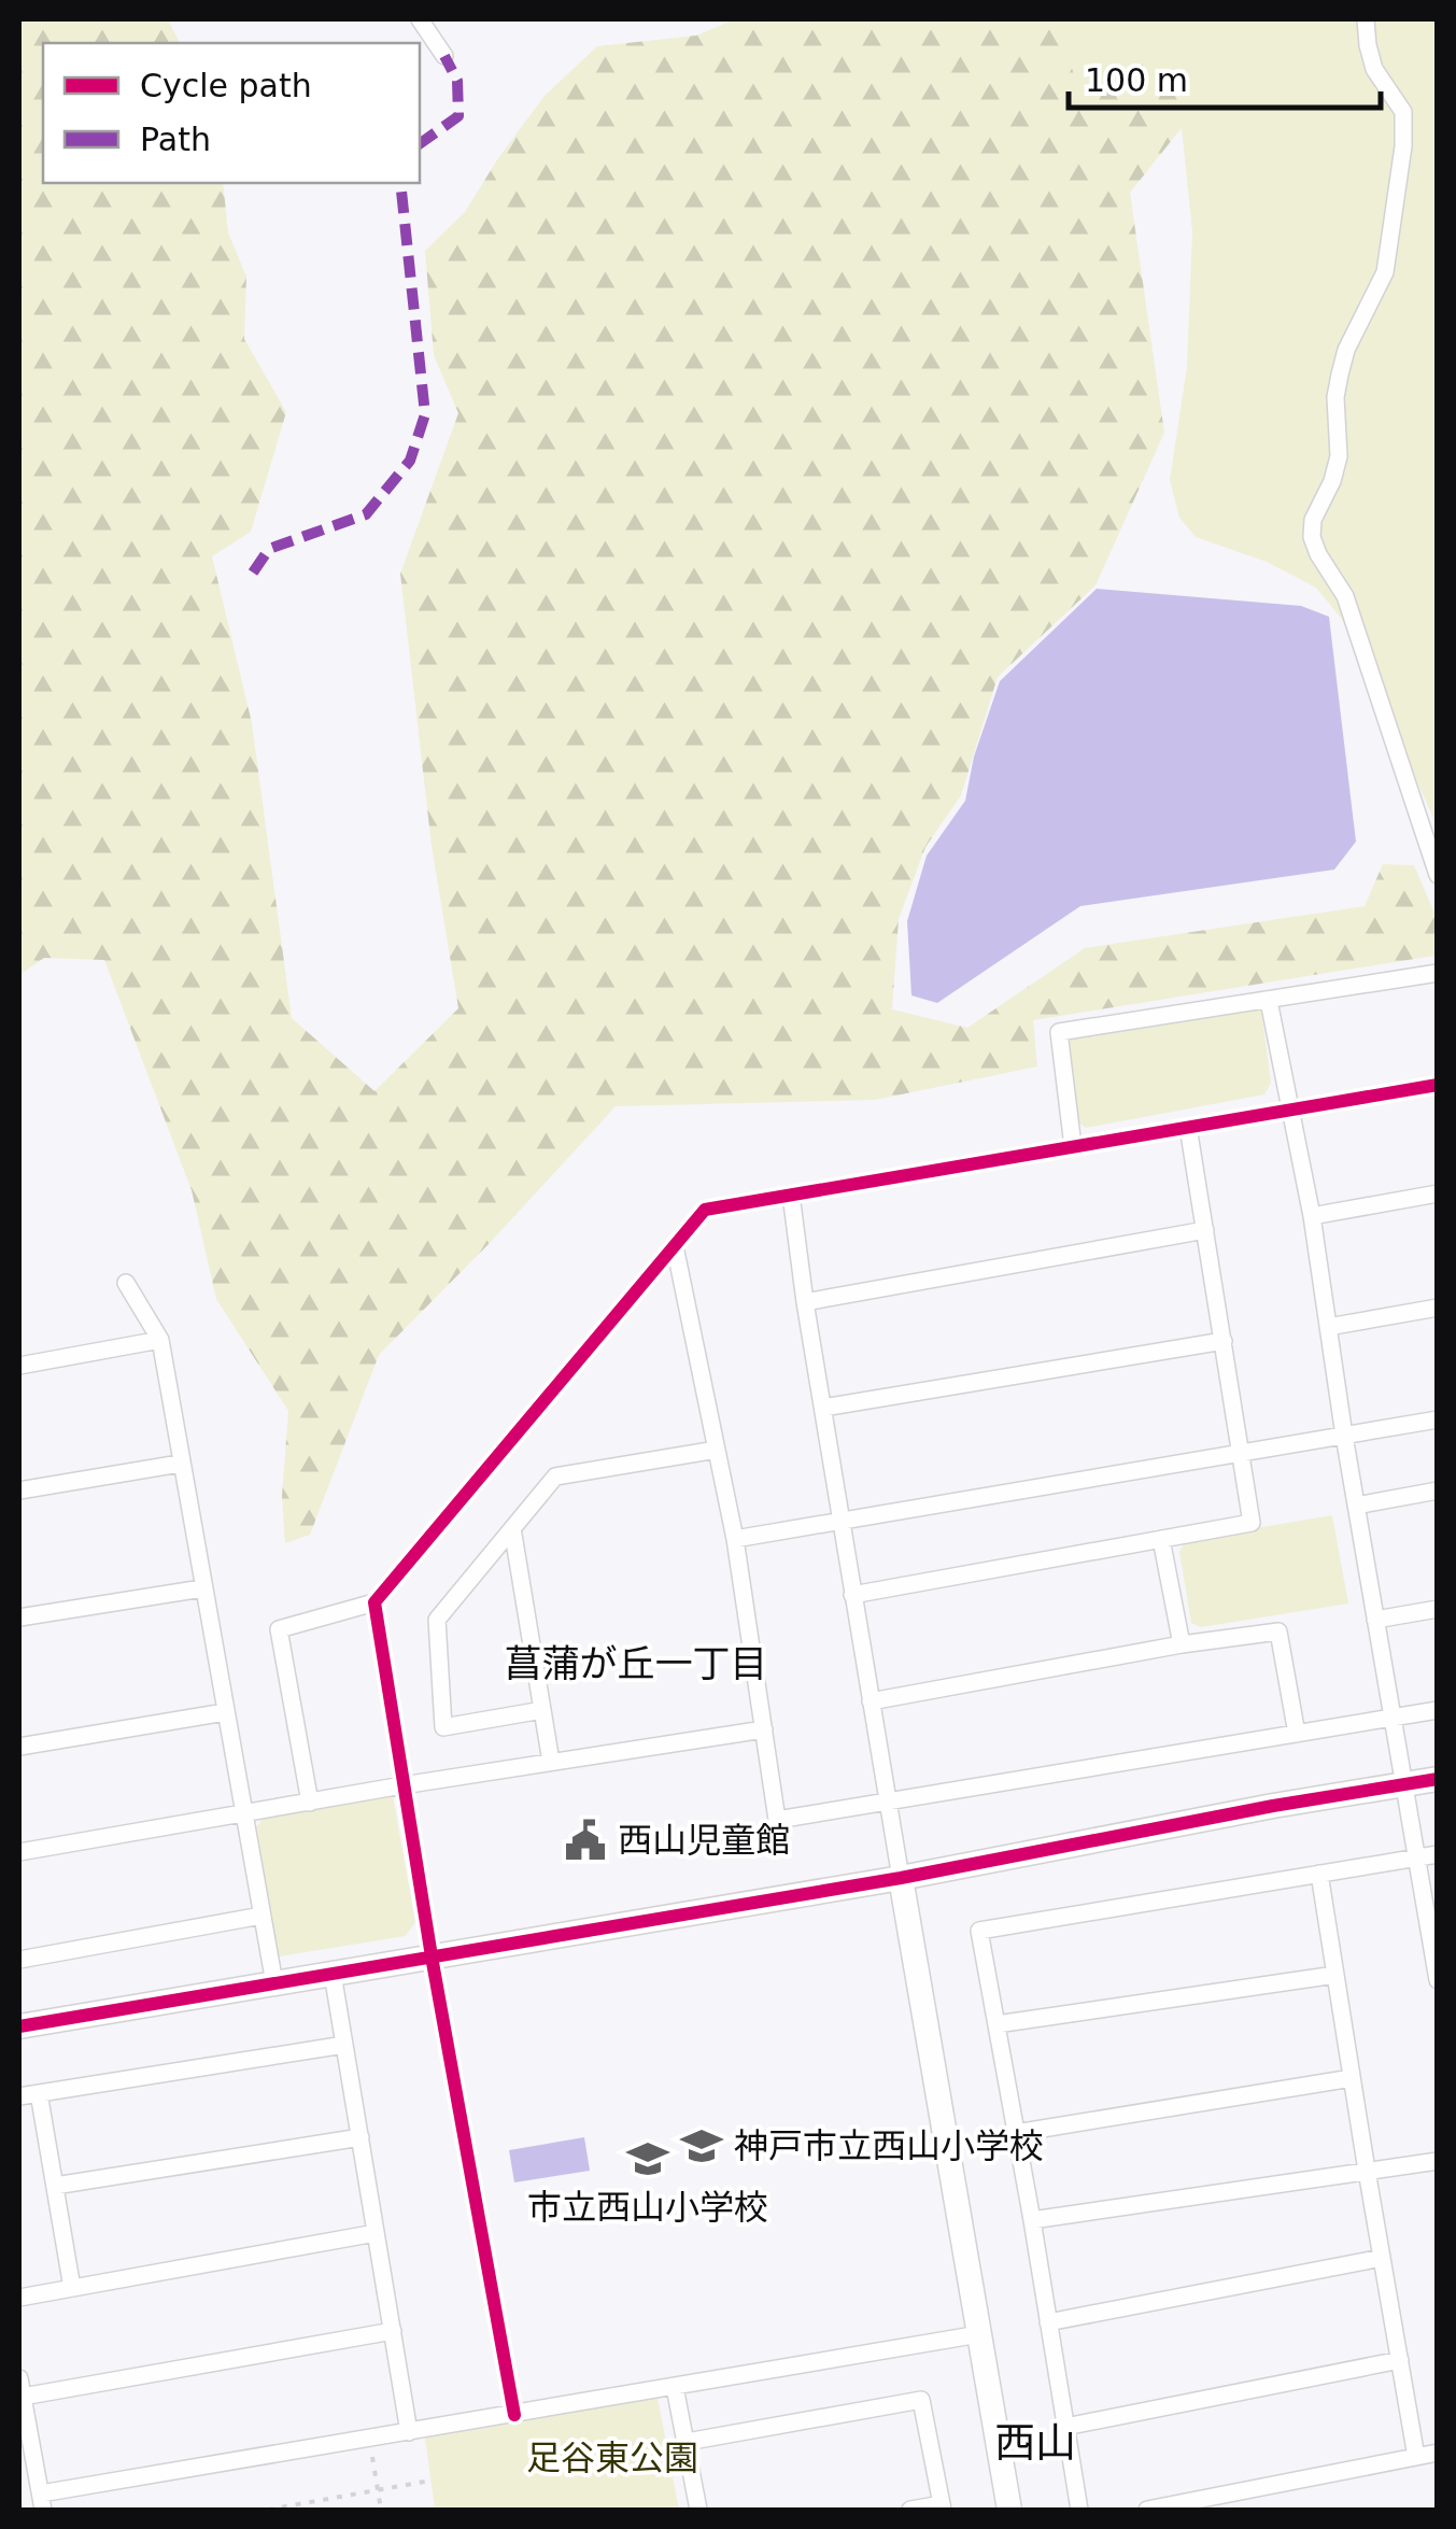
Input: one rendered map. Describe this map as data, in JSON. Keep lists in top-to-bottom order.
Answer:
{
  "districts": ["菖蒲が丘一丁目", "西山"],
  "parks": ["足谷東公園"],
  "places": {
    "public building": ["西山児童館"],
    "school or university": ["神戸市立西山小学校", "市立西山小学校"]
  },
  "legend": ["Cycle path", "Path"],
  "scale_bar": "100 m"
}
